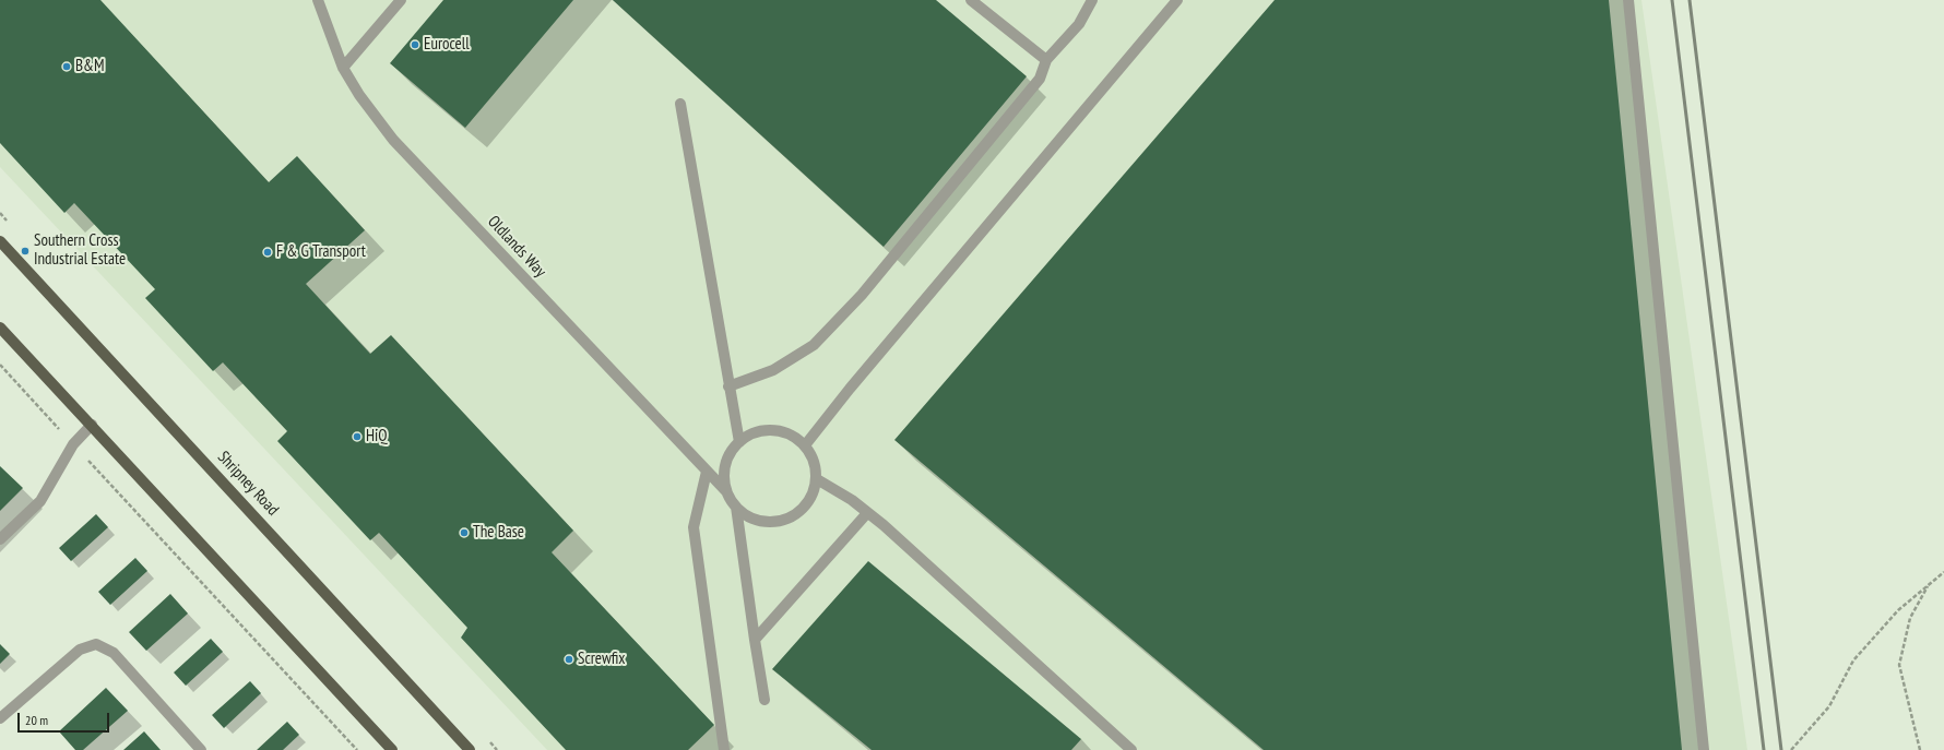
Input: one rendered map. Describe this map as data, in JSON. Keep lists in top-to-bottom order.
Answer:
{
  "streets": {
    "main road": ["Shripney Road"],
    "lane": ["Oldlands Way"]
  },
  "places": [
    "Eurocell",
    "B&M",
    "Southern Cross Industrial Estate",
    "F & G Transport",
    "HiQ",
    "The Base",
    "Screwfix"
  ],
  "scale_bar": "20 m"
}
